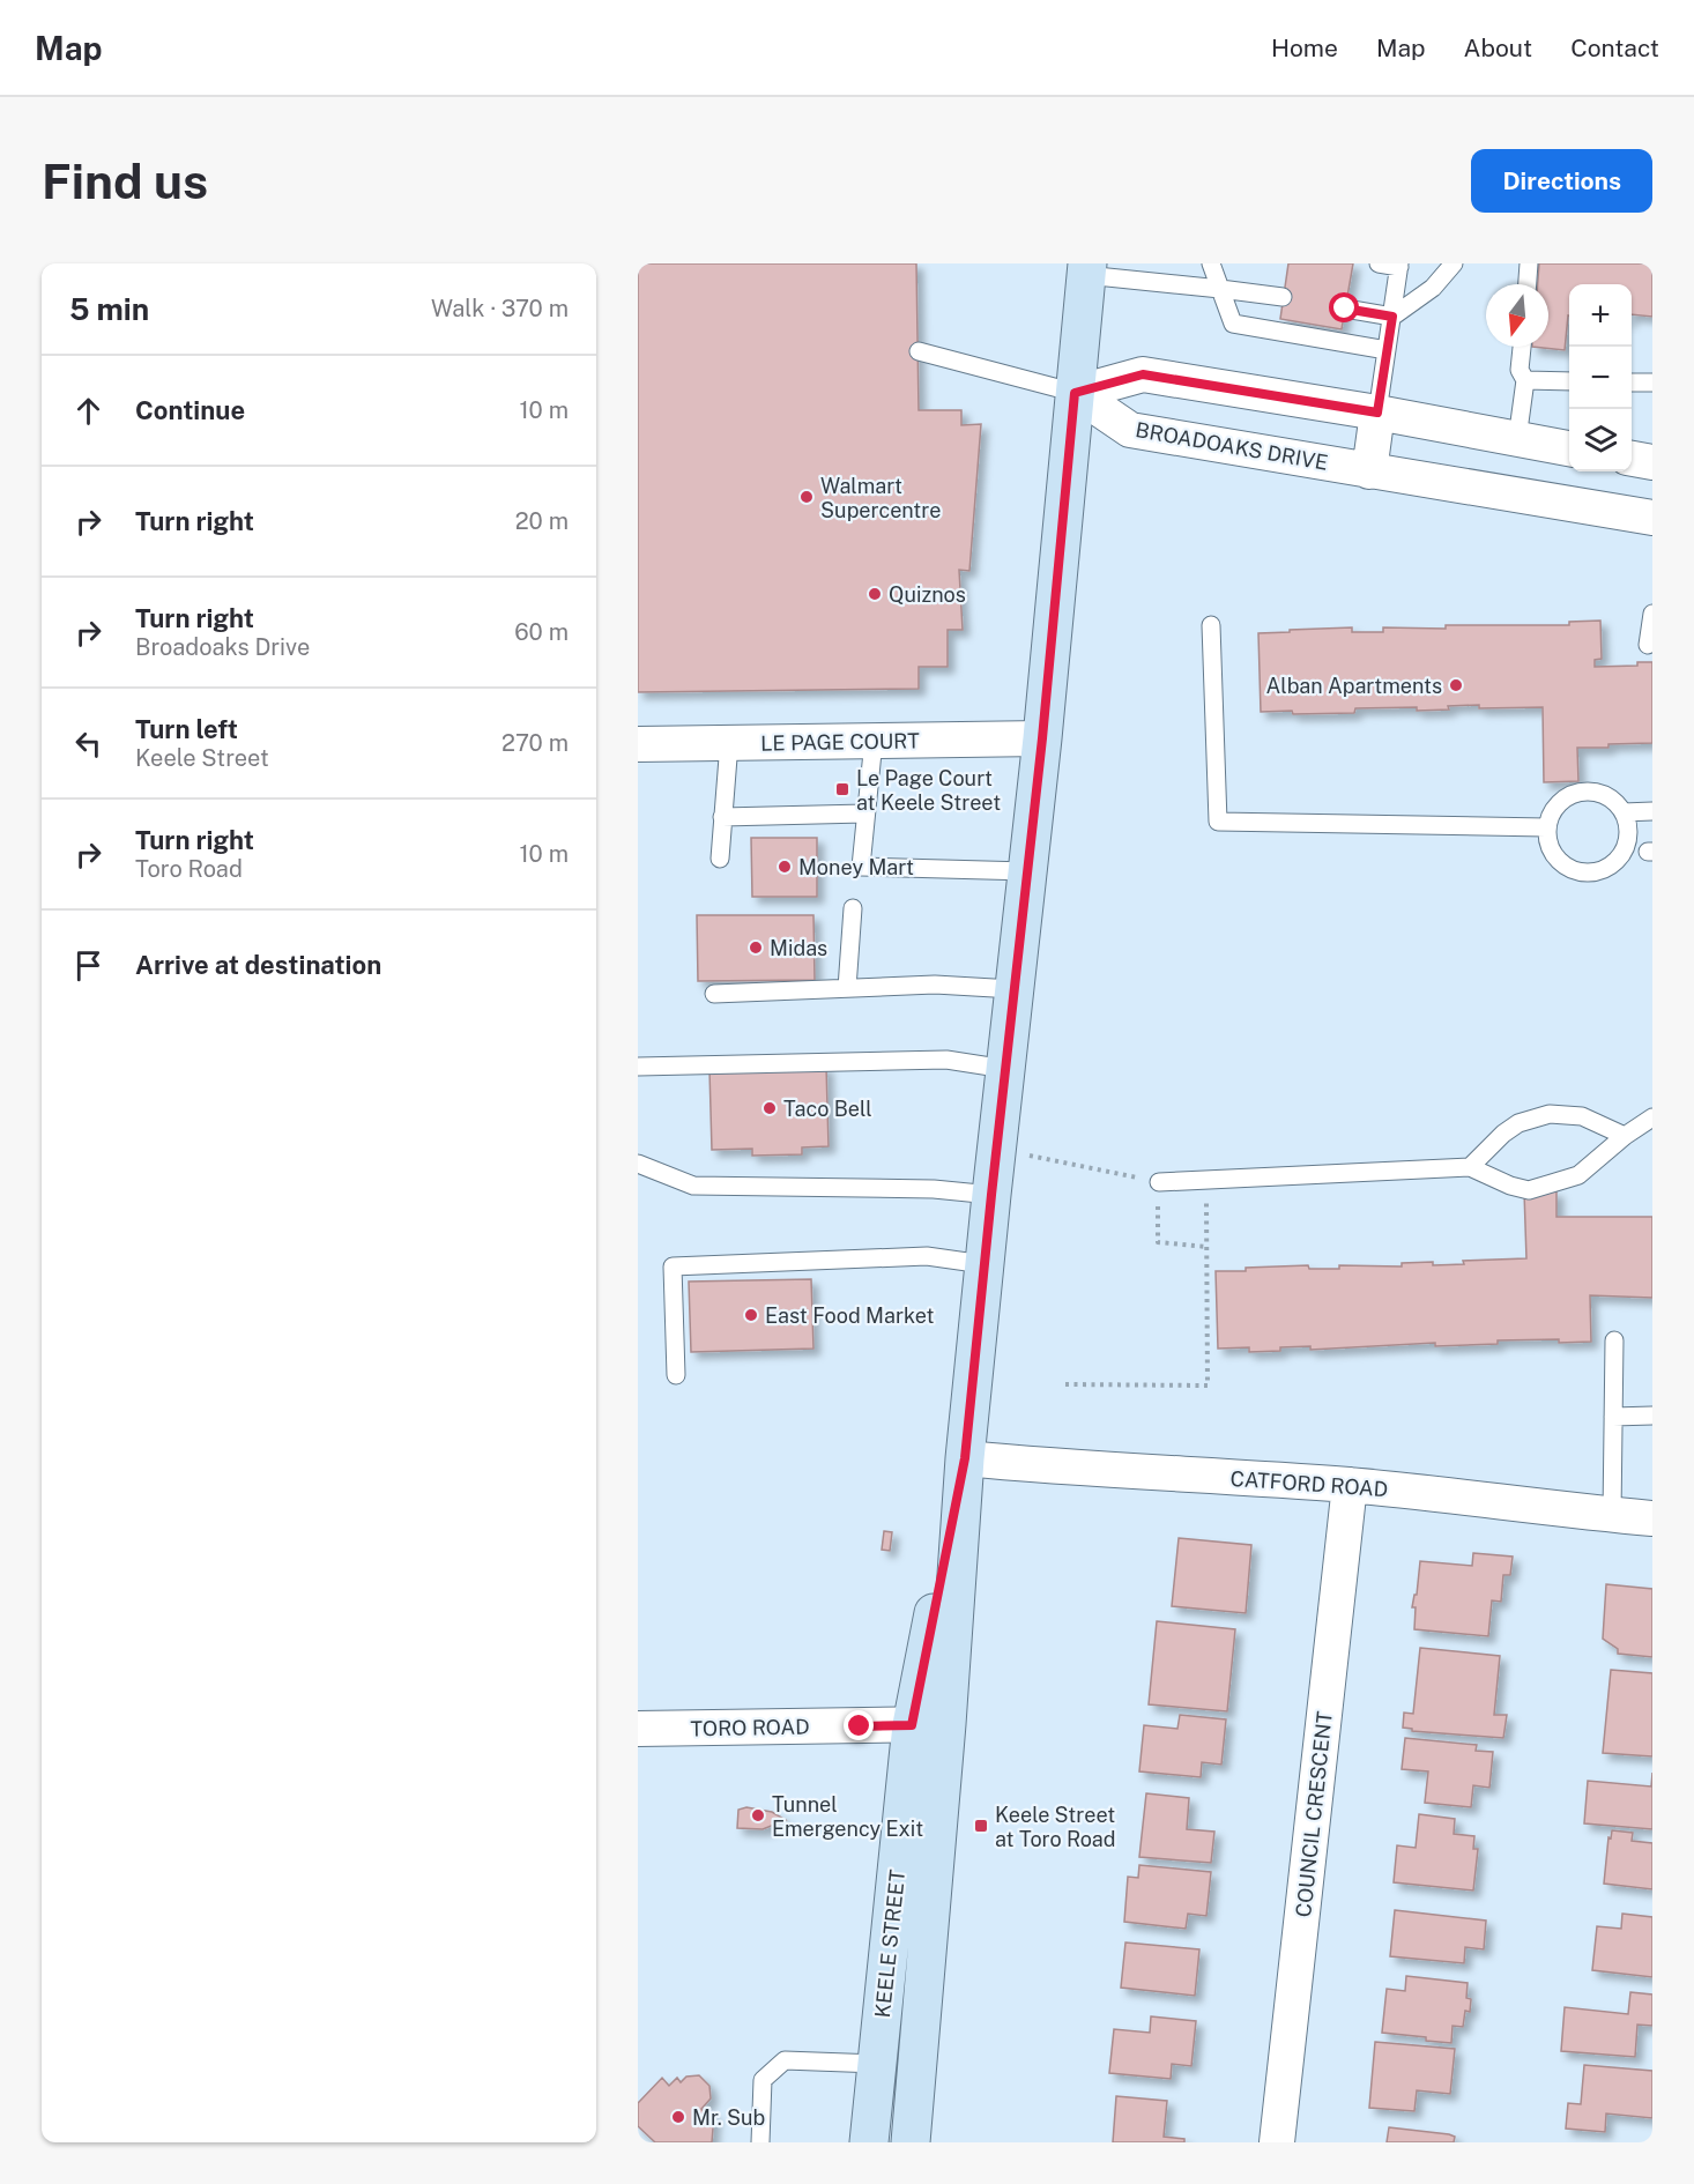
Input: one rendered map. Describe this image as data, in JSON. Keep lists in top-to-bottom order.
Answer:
{
  "streets": {
    "main road": ["KEELE STREET"],
    "street": [
      "BROADOAKS DRIVE",
      "LE PAGE COURT",
      "CATFORD ROAD",
      "TORO ROAD",
      "COUNCIL CRESCENT"
    ]
  },
  "crossings": [
    ["BROADOAKS DRIVE", "KEELE STREET"],
    ["LE PAGE COURT", "KEELE STREET"],
    ["CATFORD ROAD", "COUNCIL CRESCENT"],
    ["CATFORD ROAD", "KEELE STREET"],
    ["TORO ROAD", "KEELE STREET"]
  ],
  "places": {
    "other": [
      "Walmart Supercentre",
      "Quiznos",
      "Alban Apartments",
      "Money Mart",
      "Midas",
      "Taco Bell",
      "East Food Market",
      "Tunnel Emergency Exit",
      "Mr. Sub"
    ],
    "transit": ["Le Page Court at Keele Street", "Keele Street at Toro Road"]
  },
  "north": "bottom",
  "page": {
    "header": "Map",
    "nav": [
      "Home",
      "Map",
      "About",
      "Contact"
    ],
    "buttons": "Directions",
    "title": "Find us",
    "heading": ["5 min", "Walk · 370 m"],
    "map_buttons": ["+", "−"],
    "list": [
      ["Continue", "10 m"],
      ["Turn right", "20 m"],
      ["Turn right", "Broadoaks Drive", "60 m"],
      ["Turn left", "Keele Street", "270 m"],
      ["Turn right", "Toro Road", "10 m"],
      "Arrive at destination"
    ]
  }
}
